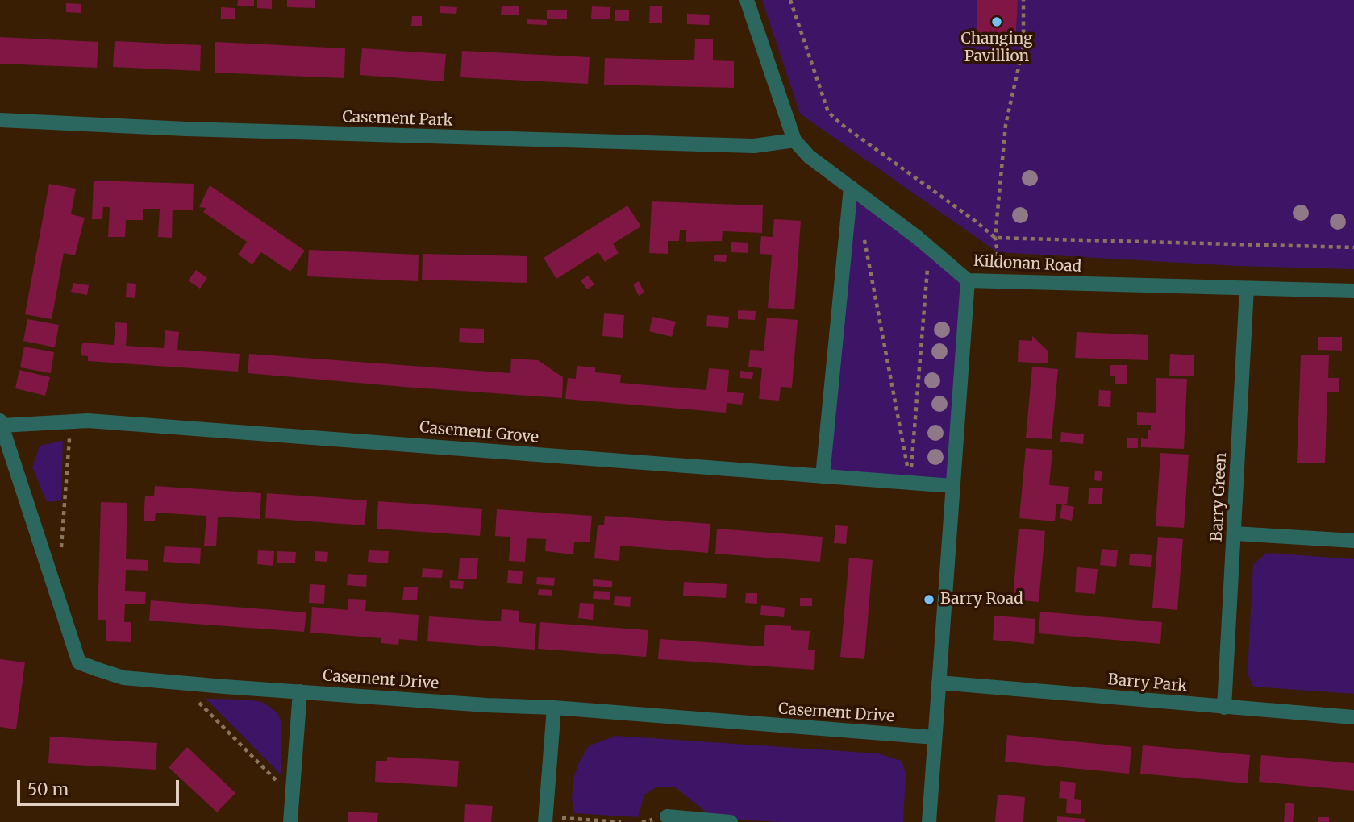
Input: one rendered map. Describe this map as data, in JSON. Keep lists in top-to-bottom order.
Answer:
{
  "streets": {
    "street": [
      "Casement Park",
      "Kildonan Road",
      "Casement Grove",
      "Barry Green",
      "Casement Drive",
      "Barry Park"
    ]
  },
  "crossings": [
    ["Casement Park", "Kildonan Road"],
    ["Kildonan Road", "Barry Green"],
    ["Casement Grove", "Casement Drive"],
    ["Barry Green", "Barry Park"]
  ],
  "places": ["Changing Pavillion", "Barry Road"],
  "scale_bar": "50 m"
}
